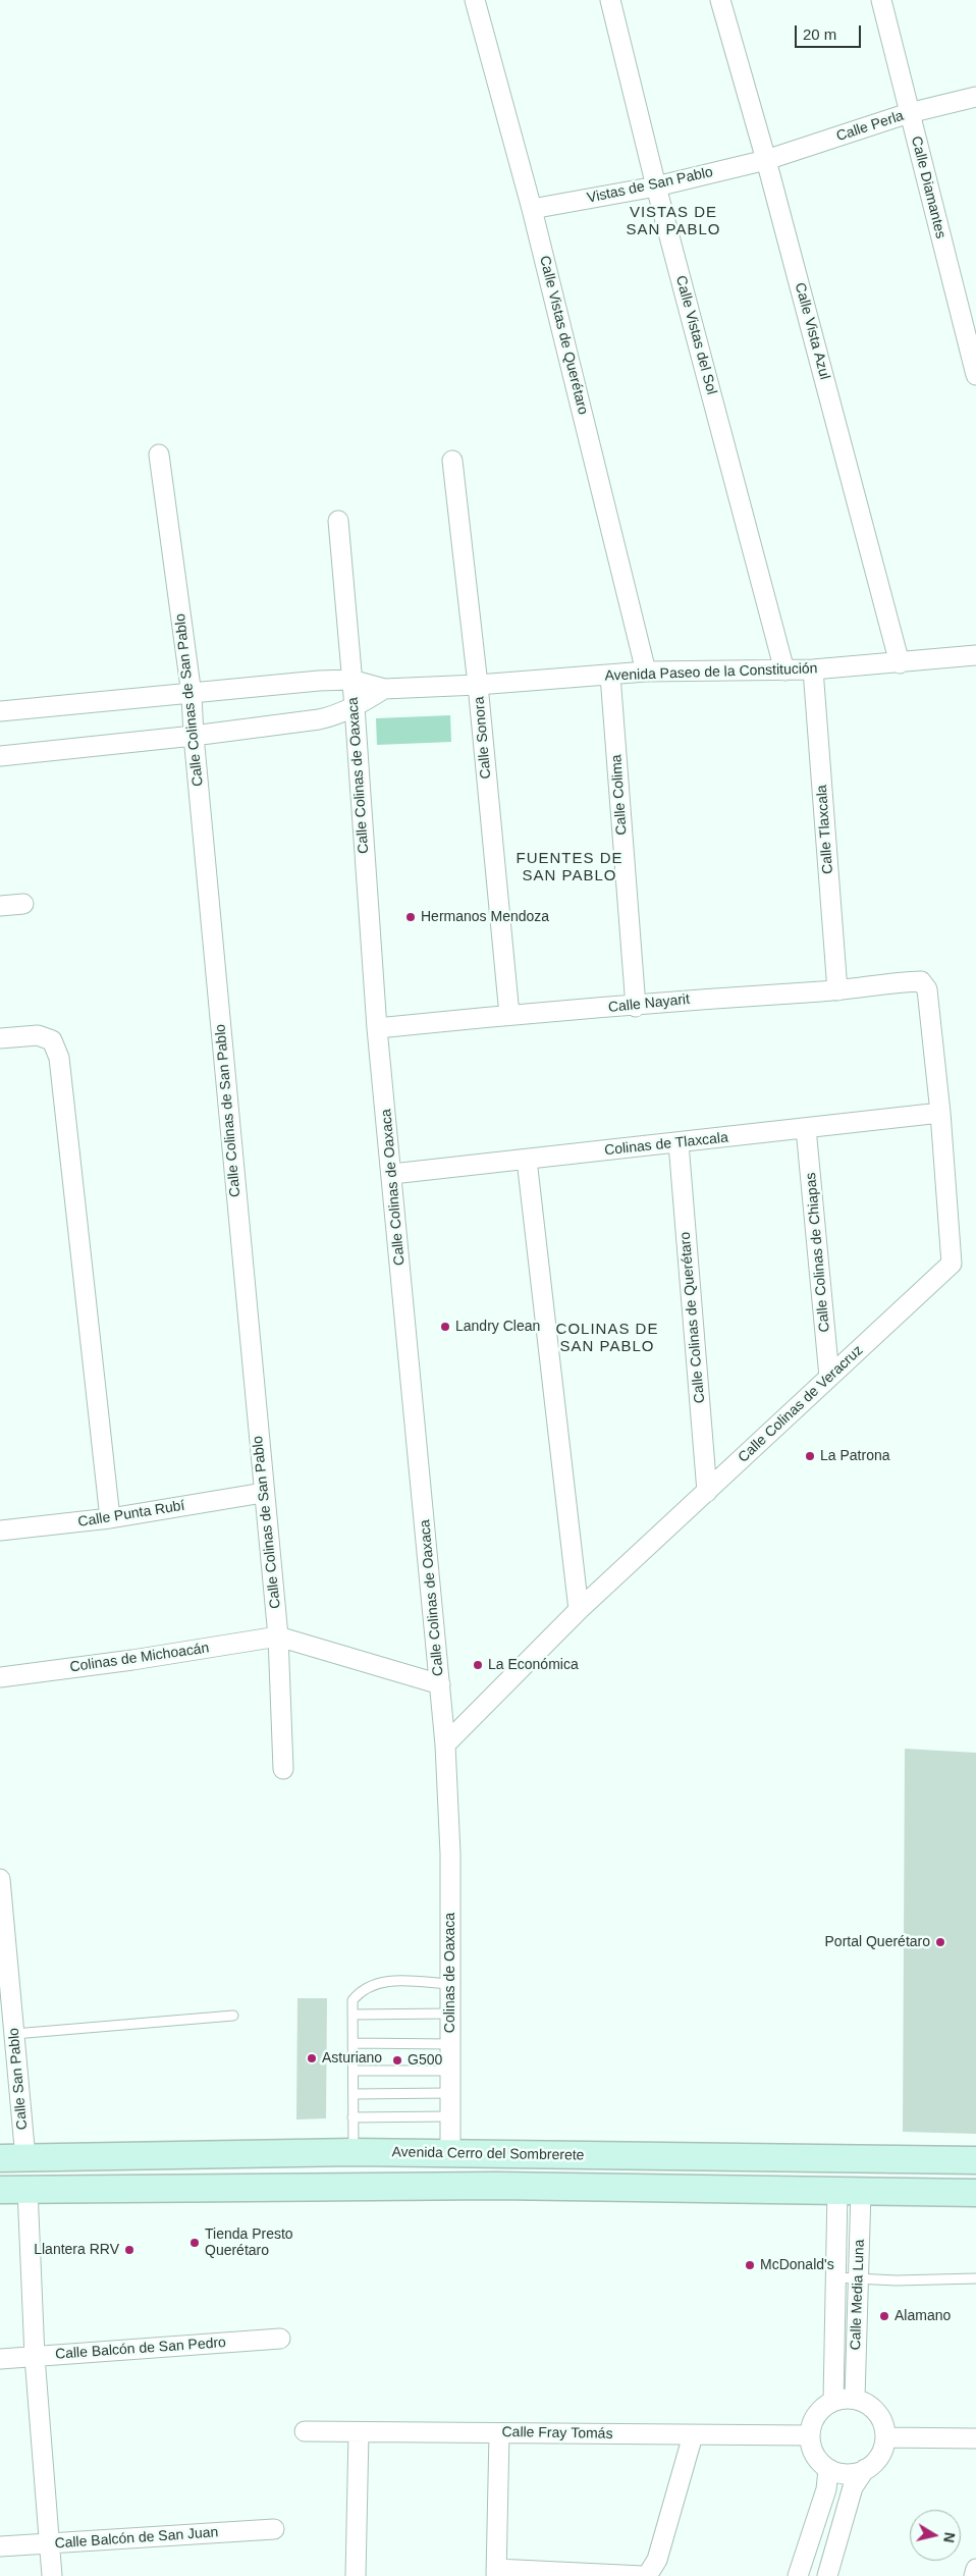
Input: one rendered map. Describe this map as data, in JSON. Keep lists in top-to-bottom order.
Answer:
{
  "streets": {
    "main road": ["Avenida Cerro del Sombrerete"],
    "street": [
      "Calle Perla",
      "Vistas de San Pablo",
      "Calle Diamantes",
      "Calle Vista Azul",
      "Calle Vistas de Querétaro",
      "Calle Vistas del Sol",
      "Avenida Paseo de la Constitución",
      "Calle Colinas de San Pablo",
      "Calle Sonora",
      "Calle Colinas de Oaxaca",
      "Calle Colima",
      "Calle Tlaxcala",
      "Calle Nayarit",
      "Colinas de Tlaxcala",
      "Calle Colinas de Chiapas",
      "Calle Colinas de Querétaro",
      "Calle Colinas de Veracruz",
      "Calle Punta Rubí",
      "Colinas de Michoacán",
      "Colinas de Oaxaca",
      "Calle San Pablo",
      "Calle Media Luna",
      "Calle Balcón de San Pedro",
      "Calle Fray Tomás",
      "Calle Balcón de San Juan"
    ]
  },
  "crossings": [
    ["Calle Perla", "Vistas de San Pablo"],
    ["Calle Perla", "Calle Diamantes"],
    ["Calle Perla", "Calle Vista Azul"],
    ["Vistas de San Pablo", "Calle Vista Azul"],
    ["Vistas de San Pablo", "Calle Vistas de Querétaro"],
    ["Vistas de San Pablo", "Calle Vistas del Sol"],
    ["Calle Vista Azul", "Avenida Paseo de la Constitución"],
    ["Calle Vistas de Querétaro", "Avenida Paseo de la Constitución"],
    ["Calle Vistas del Sol", "Avenida Paseo de la Constitución"],
    ["Avenida Paseo de la Constitución", "Calle Colinas de San Pablo"],
    ["Avenida Paseo de la Constitución", "Calle Sonora"],
    ["Avenida Paseo de la Constitución", "Calle Colinas de Oaxaca"],
    ["Avenida Paseo de la Constitución", "Calle Colima"],
    ["Avenida Paseo de la Constitución", "Calle Tlaxcala"],
    ["Calle Colinas de San Pablo", "Calle Punta Rubí"],
    ["Calle Colinas de San Pablo", "Colinas de Michoacán"],
    ["Calle Sonora", "Calle Nayarit"],
    ["Calle Colinas de Oaxaca", "Calle Nayarit"],
    ["Calle Colinas de Oaxaca", "Colinas de Tlaxcala"],
    ["Calle Colinas de Oaxaca", "Calle Colinas de Veracruz"],
    ["Calle Colinas de Oaxaca", "Colinas de Oaxaca"],
    ["Calle Colima", "Calle Nayarit"],
    ["Calle Tlaxcala", "Calle Nayarit"],
    ["Calle Nayarit", "Calle Colinas de Veracruz"],
    ["Colinas de Tlaxcala", "Calle Colinas de Chiapas"],
    ["Colinas de Tlaxcala", "Calle Colinas de Querétaro"],
    ["Colinas de Tlaxcala", "Calle Colinas de Veracruz"],
    ["Calle Colinas de Chiapas", "Calle Colinas de Veracruz"],
    ["Calle Colinas de Querétaro", "Calle Colinas de Veracruz"],
    ["Colinas de Oaxaca", "Avenida Cerro del Sombrerete"],
    ["Calle San Pablo", "Avenida Cerro del Sombrerete"],
    ["Calle Media Luna", "Calle Fray Tomás"]
  ],
  "districts": ["VISTAS DE SAN PABLO", "FUENTES DE SAN PABLO", "COLINAS DE SAN PABLO"],
  "places": [
    "Hermanos Mendoza",
    "Landry Clean",
    "La Patrona",
    "La Económica",
    "Portal Querétaro",
    "Asturiano",
    "G500",
    "Tienda Presto Querétaro",
    "Llantera RRV",
    "McDonald's",
    "Alamano"
  ],
  "scale_bar": "20 m",
  "north": "right"
}
